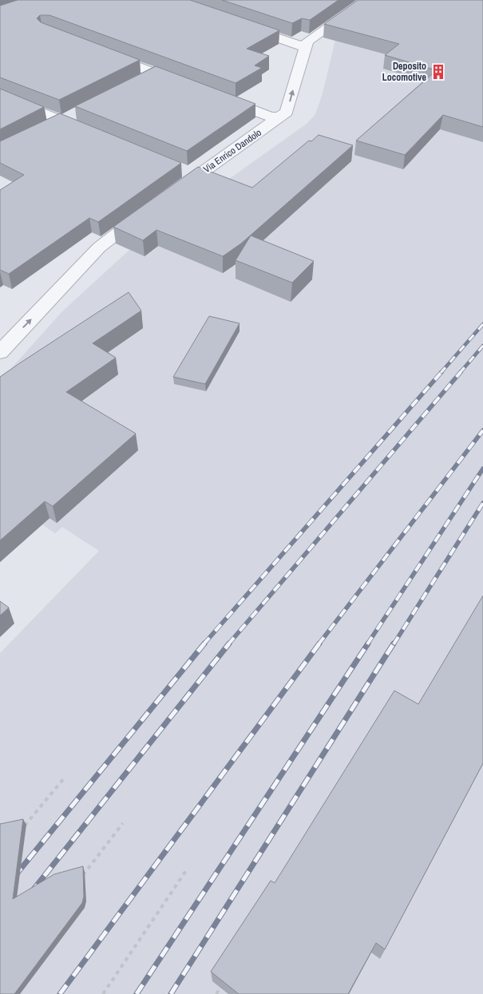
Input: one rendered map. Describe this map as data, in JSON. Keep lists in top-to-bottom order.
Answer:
{
  "streets": {
    "street": ["Via Enrico Dandolo"]
  },
  "one_way": ["Via Enrico Dandolo"],
  "places": {
    "building": ["Deposito Locomotive"]
  }
}
